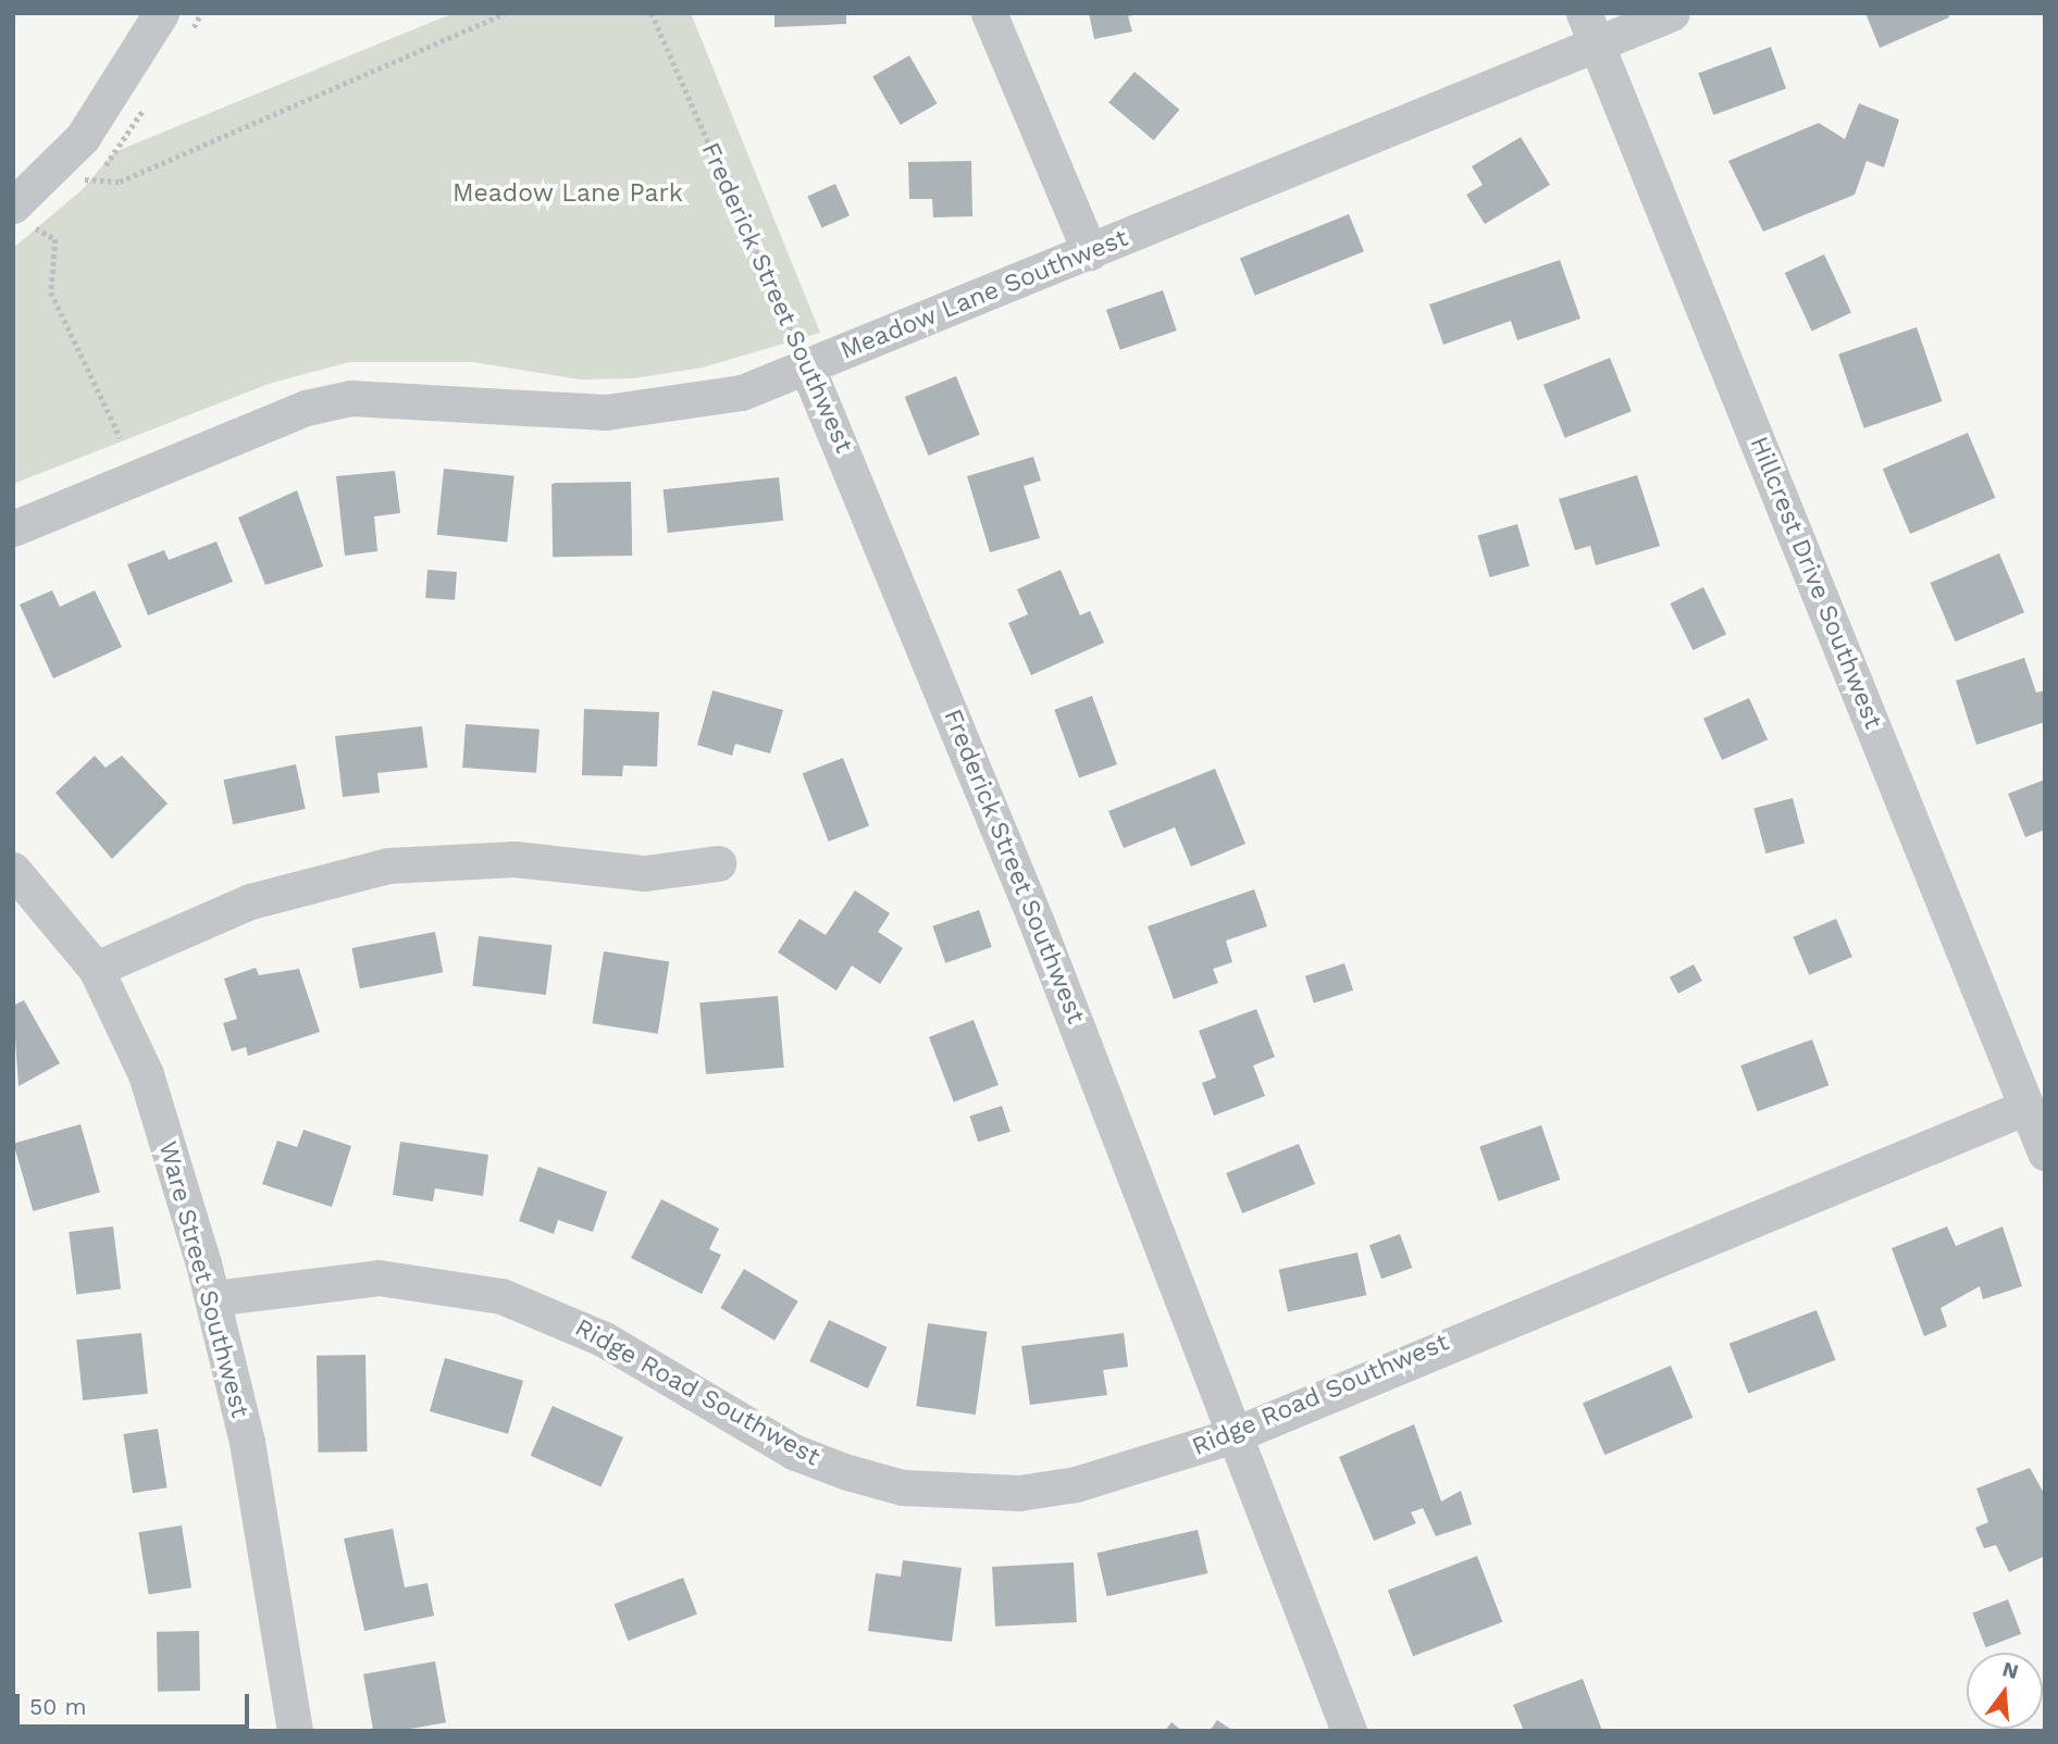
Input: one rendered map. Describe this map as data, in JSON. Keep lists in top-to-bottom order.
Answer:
{
  "streets": {
    "street": [
      "Meadow Lane Southwest",
      "Frederick Street Southwest",
      "Hillcrest Drive Southwest",
      "Ware Street Southwest",
      "Ridge Road Southwest"
    ]
  },
  "crossings": [
    ["Meadow Lane Southwest", "Frederick Street Southwest"],
    ["Meadow Lane Southwest", "Hillcrest Drive Southwest"],
    ["Frederick Street Southwest", "Ridge Road Southwest"],
    ["Hillcrest Drive Southwest", "Ridge Road Southwest"],
    ["Ware Street Southwest", "Ridge Road Southwest"]
  ],
  "parks": ["Meadow Lane Park"],
  "scale_bar": "50 m",
  "north": "top"
}
